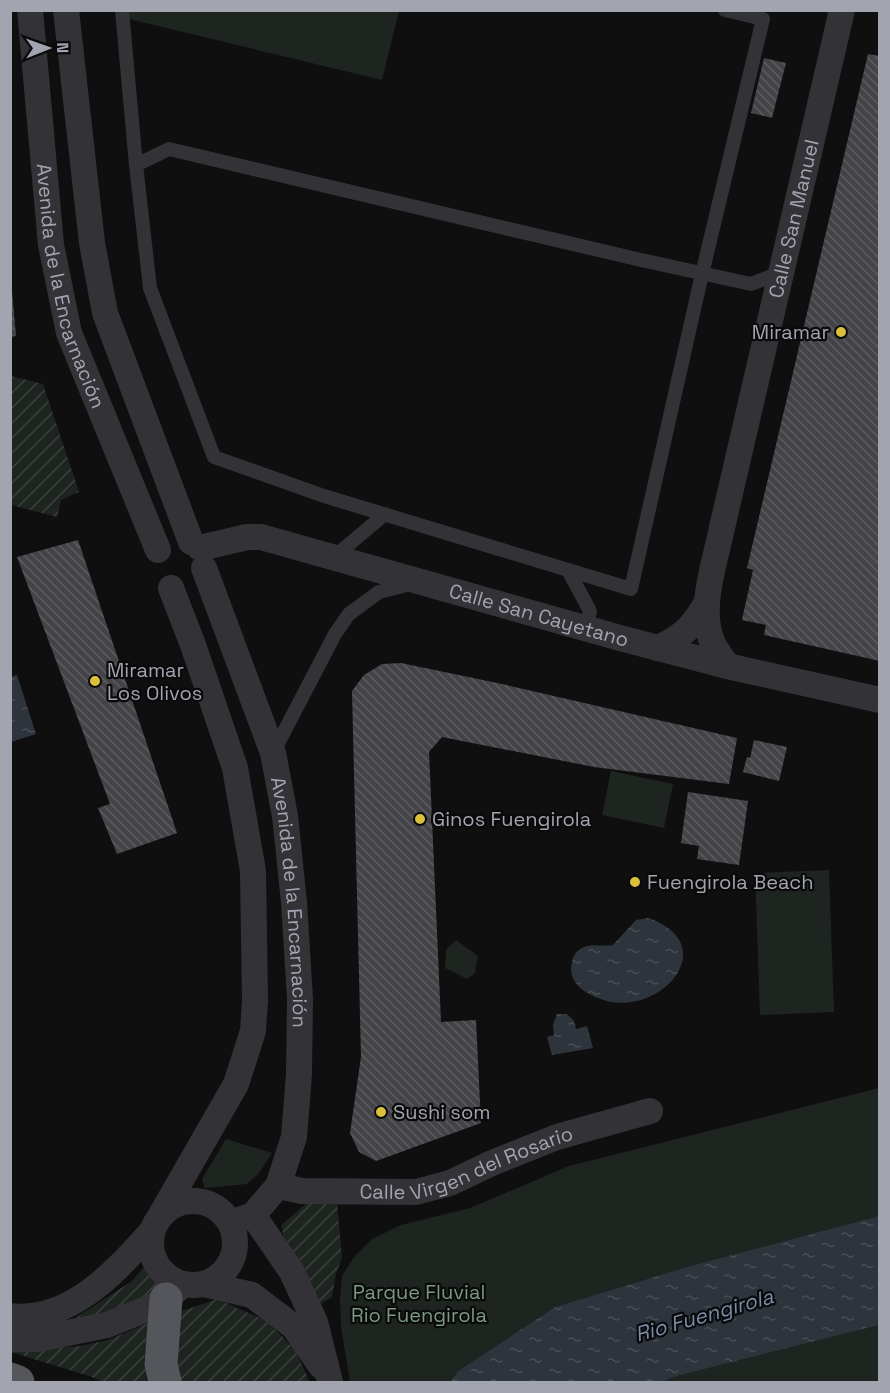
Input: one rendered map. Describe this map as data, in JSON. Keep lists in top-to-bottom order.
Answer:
{
  "streets": {
    "street": [
      "Calle San Manuel",
      "Avenida de la Encarnación",
      "Calle San Cayetano",
      "Calle Virgen del Rosario"
    ]
  },
  "crossings": [
    ["Calle San Manuel", "Calle San Cayetano"],
    ["Avenida de la Encarnación", "Calle San Cayetano"],
    ["Avenida de la Encarnación", "Calle Virgen del Rosario"]
  ],
  "water": ["Rio Fuengirola"],
  "parks": ["Parque Fluvial Rio Fuengirola"],
  "places": [
    "Miramar",
    "Miramar Los Olivos",
    "Ginos Fuengirola",
    "Fuengirola Beach",
    "Sushi som"
  ],
  "north": "right"
}
